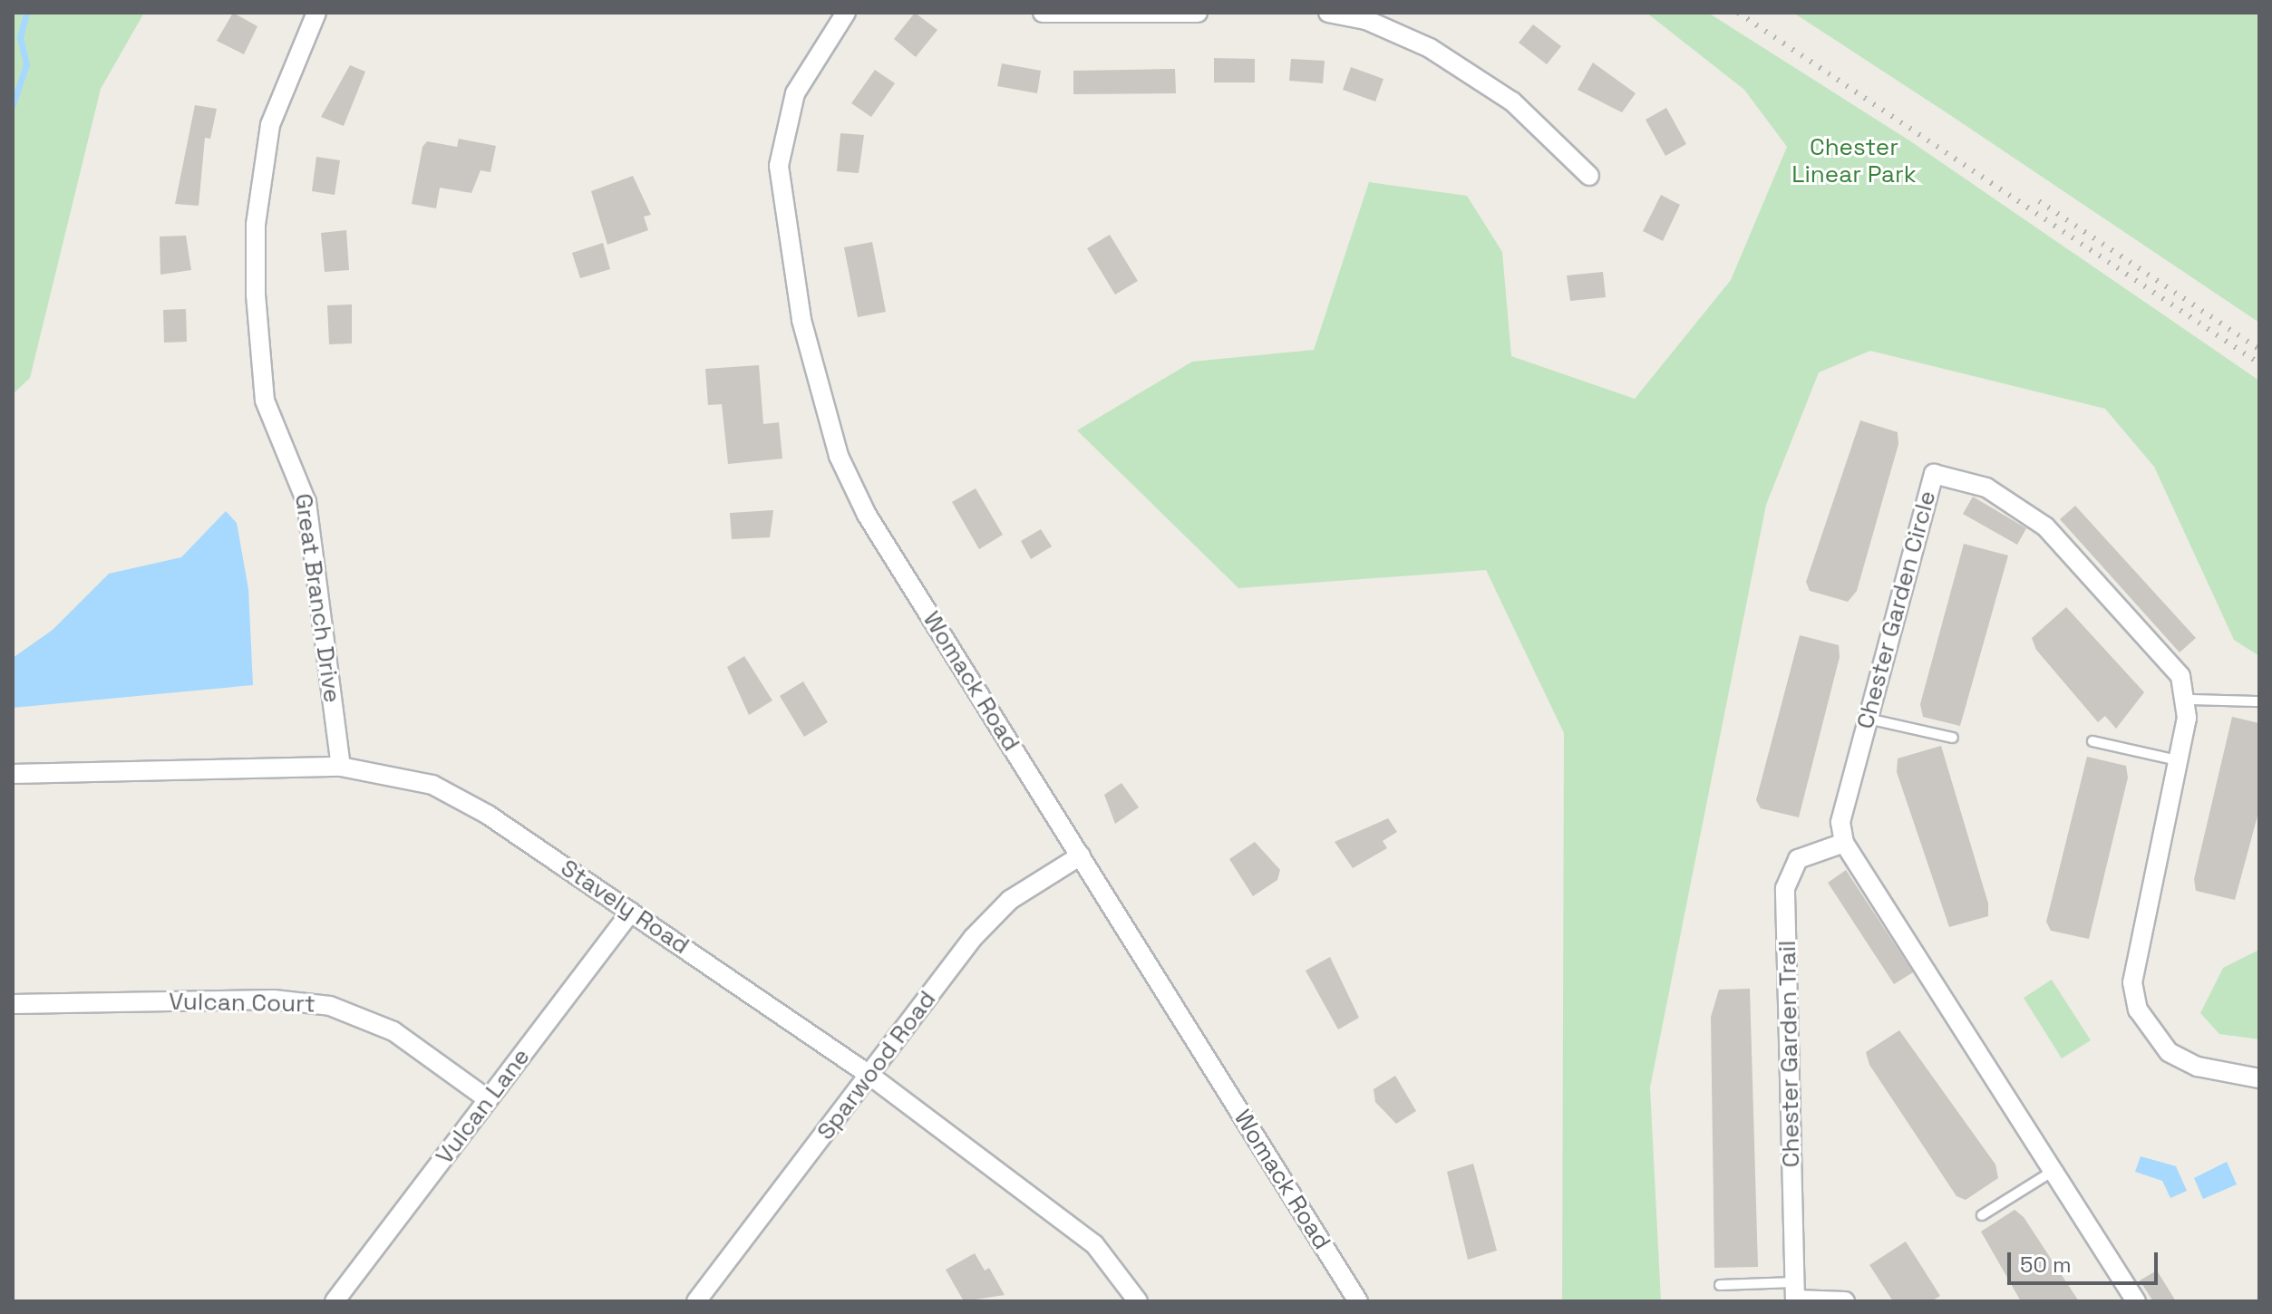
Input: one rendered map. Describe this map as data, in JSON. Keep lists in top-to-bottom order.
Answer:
{
  "streets": {
    "street": [
      "Great Branch Drive",
      "Chester Garden Circle",
      "Womack Road",
      "Stavely Road",
      "Vulcan Court",
      "Chester Garden Trail",
      "Sparwood Road",
      "Vulcan Lane"
    ]
  },
  "crossings": [
    ["Great Branch Drive", "Stavely Road"],
    ["Chester Garden Circle", "Chester Garden Trail"],
    ["Womack Road", "Sparwood Road"],
    ["Stavely Road", "Sparwood Road"],
    ["Stavely Road", "Vulcan Lane"],
    ["Vulcan Court", "Vulcan Lane"]
  ],
  "parks": ["Chester Linear Park"],
  "scale_bar": "50 m"
}
